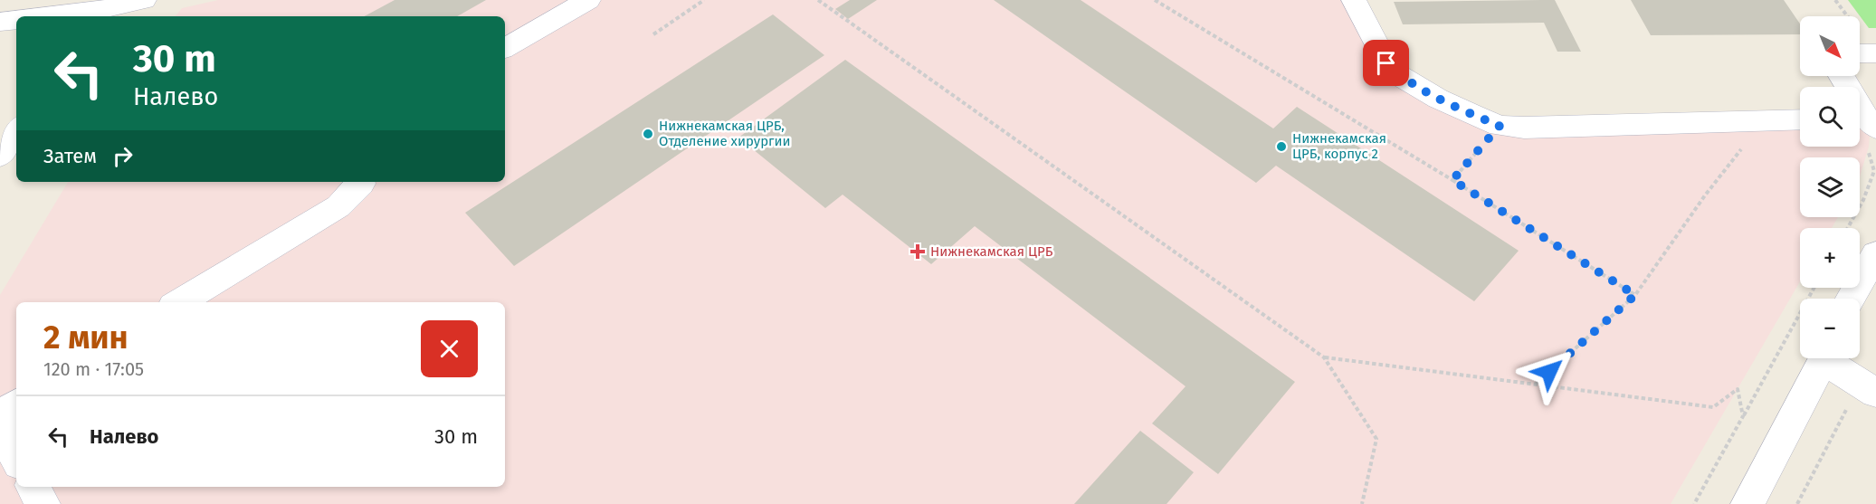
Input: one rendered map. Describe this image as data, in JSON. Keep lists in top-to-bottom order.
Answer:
{
  "places": {
    "other": ["Нижнекамская ЦРБ, Отделение хирургии", "Нижнекамская ЦРБ, корпус 2"],
    "health": ["Нижнекамская ЦРБ"]
  },
  "north": "bottom right",
  "page": {
    "map_buttons": ["+", "−"],
    "turn": ["30 m", "Налево"],
    "then": "Затем",
    "heading": ["2 мин", "120 m · 17:05"],
    "list": [
      {
        "name": "Налево",
        "value": "30 m"
      }
    ]
  }
}
